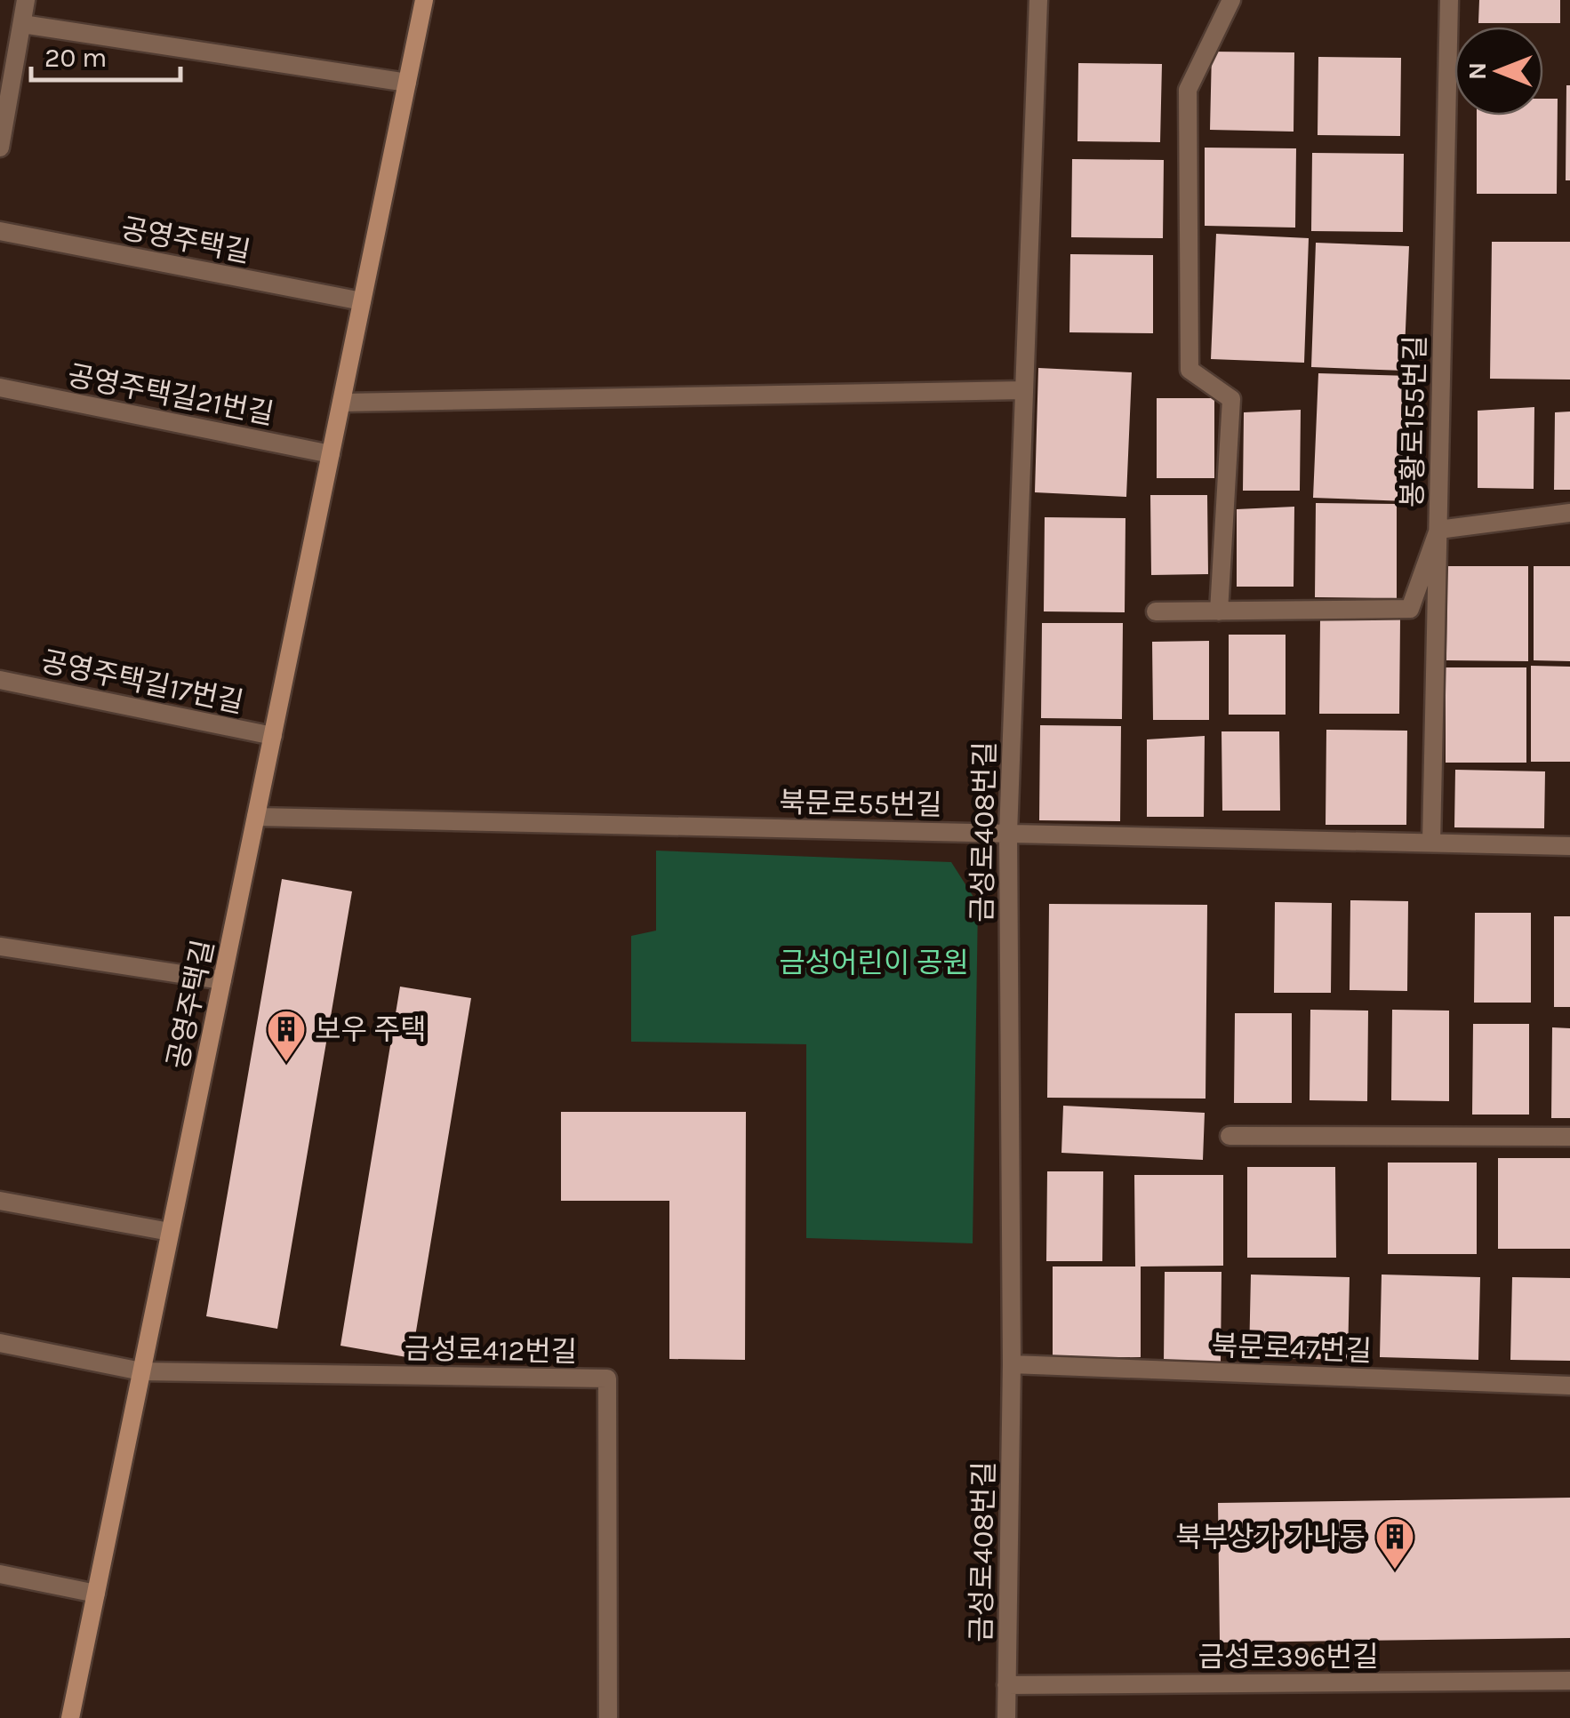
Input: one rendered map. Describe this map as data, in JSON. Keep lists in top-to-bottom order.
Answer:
{
  "streets": {
    "street": [
      "공영주택길",
      "공영주택길21번길",
      "봉황로155번길",
      "공영주택길17번길",
      "북문로55번길",
      "금성로408번길",
      "북문로47번길",
      "금성로412번길",
      "금성로396번길"
    ]
  },
  "crossings": [
    ["공영주택길", "공영주택길21번길"],
    ["공영주택길", "공영주택길17번길"],
    ["공영주택길", "북문로55번길"],
    ["공영주택길", "금성로412번길"],
    ["봉황로155번길", "북문로55번길"],
    ["북문로55번길", "금성로408번길"],
    ["금성로408번길", "북문로47번길"],
    ["금성로408번길", "금성로396번길"]
  ],
  "parks": ["금성어린이 공원"],
  "places": {
    "building": ["보우 주택", "북부상가 가나동"]
  },
  "scale_bar": "20 m",
  "north": "left"
}
